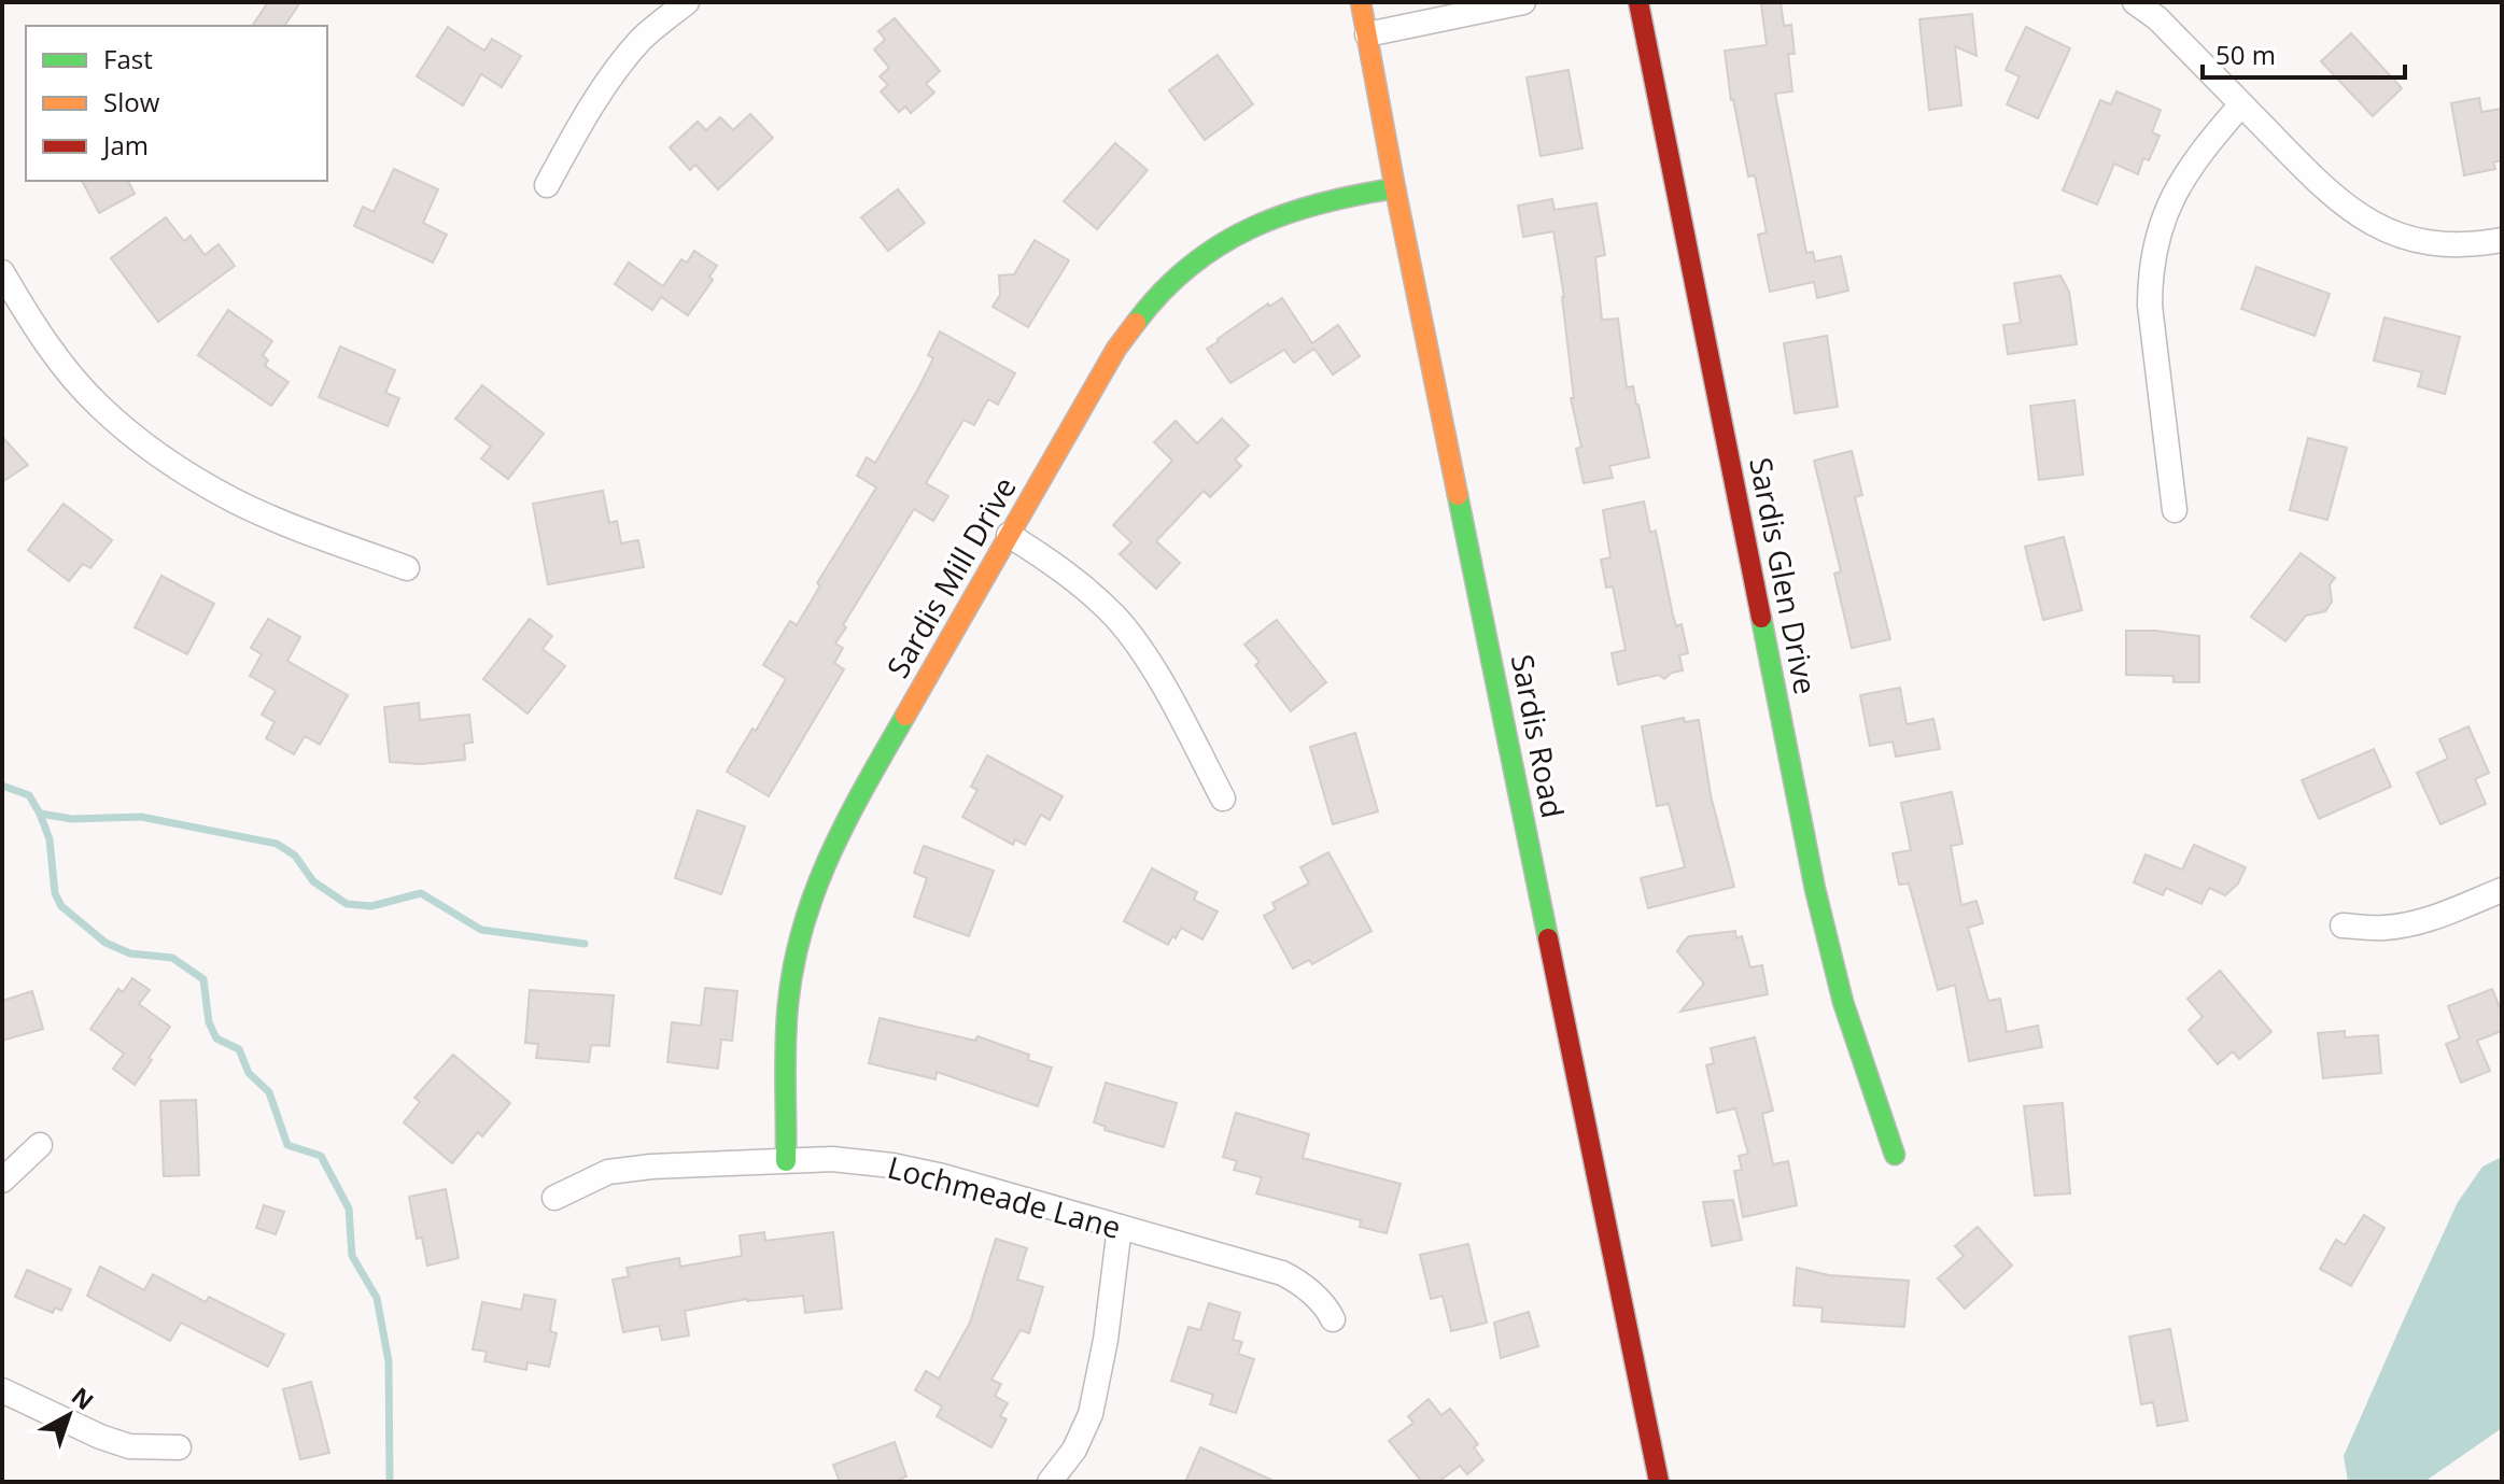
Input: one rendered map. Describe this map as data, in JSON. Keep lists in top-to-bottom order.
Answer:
{
  "streets": {
    "street": [
      "Sardis Glen Drive",
      "Sardis Mill Drive",
      "Sardis Road",
      "Lochmeade Lane"
    ]
  },
  "crossings": [
    ["Sardis Mill Drive", "Sardis Road"],
    ["Sardis Mill Drive", "Lochmeade Lane"]
  ],
  "legend": ["Fast", "Slow", "Jam"],
  "scale_bar": "50 m",
  "north": "top right"
}
